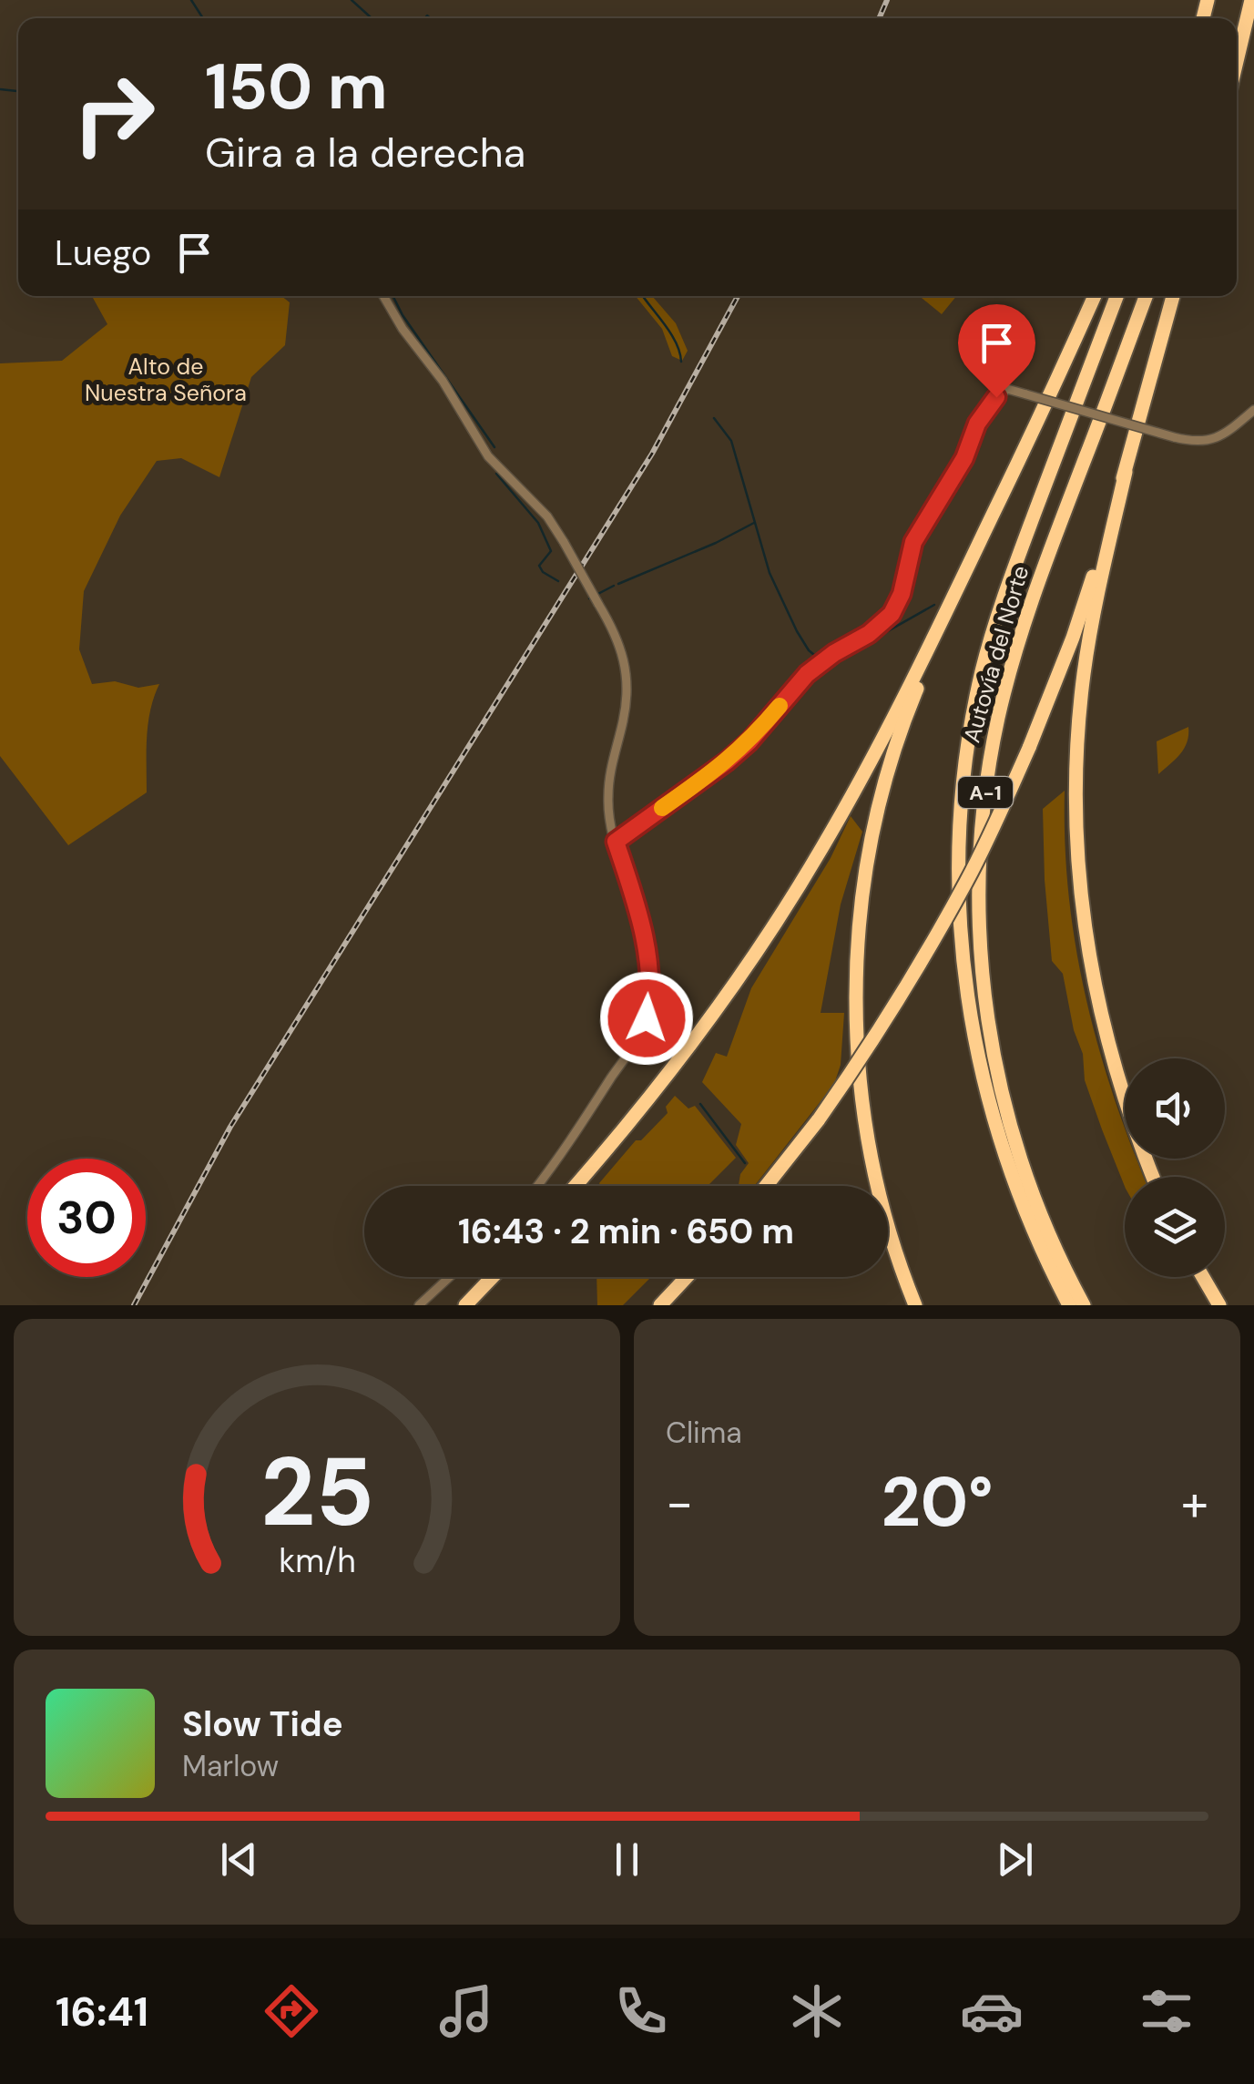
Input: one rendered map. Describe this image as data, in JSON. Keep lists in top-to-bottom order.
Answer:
{
  "streets": {
    "highway": ["Autovía del Norte", "A-1"]
  },
  "parks": ["Alto de Nuestra Señora"],
  "page": {
    "turn": ["150 m", "Gira a la derecha"],
    "then": "Luego",
    "limit": "30",
    "trip": "16:43 · 2 min · 650 m",
    "tile": "Clima",
    "heat": ["−", "20°", "+"],
    "song": ["Slow Tide", "Marlow"],
    "tabs": "16:41",
    "gauge": ["25", "km/h"]
  }
}
